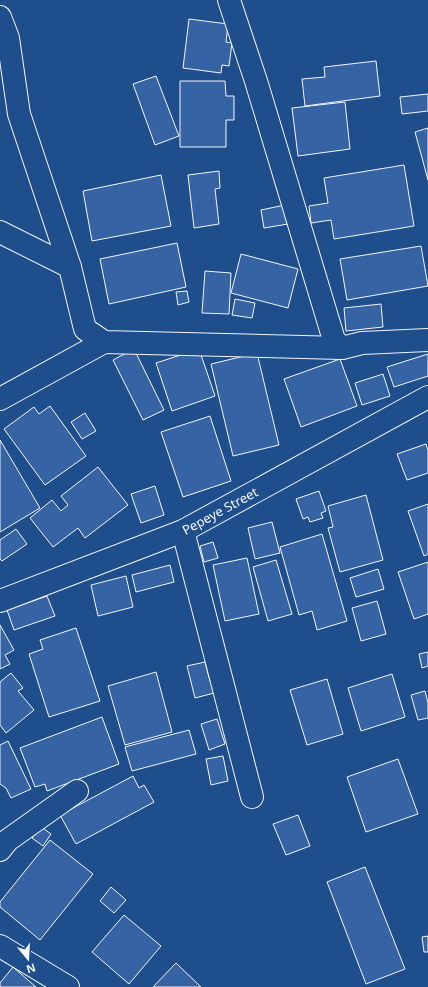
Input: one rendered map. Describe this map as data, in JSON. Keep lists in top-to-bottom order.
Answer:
{
  "streets": {
    "street": ["Pepeye Street"]
  },
  "north": "bottom"
}
